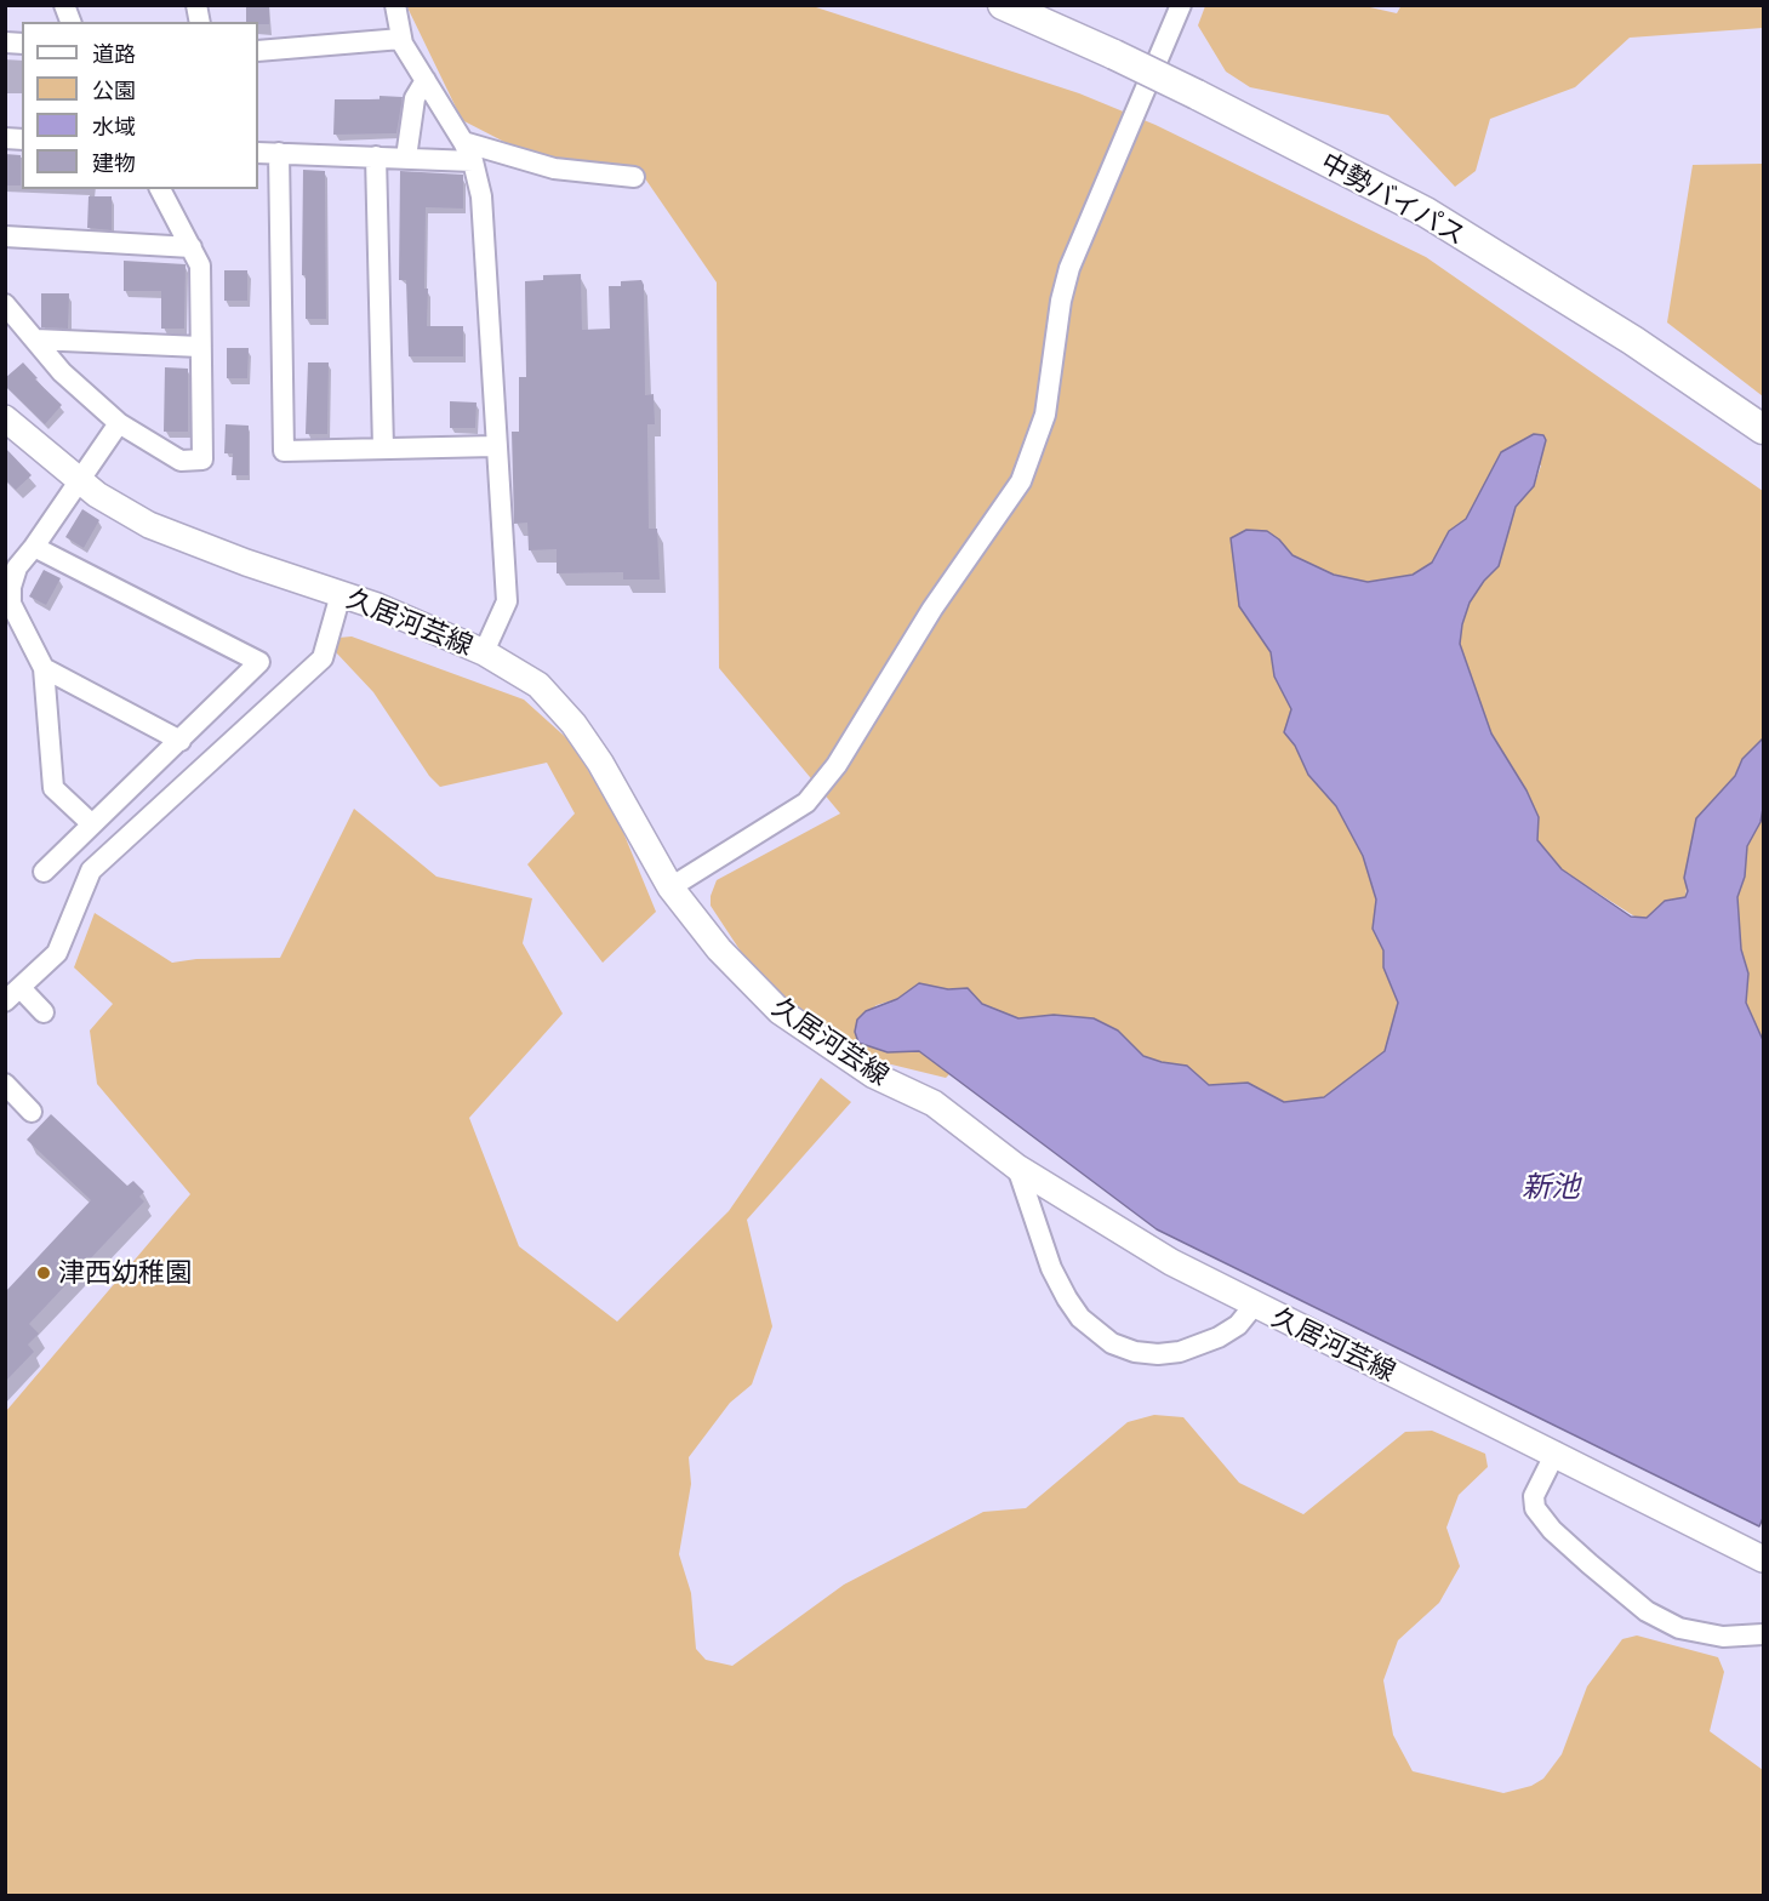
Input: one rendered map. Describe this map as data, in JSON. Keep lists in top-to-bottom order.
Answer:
{
  "streets": {
    "highway": ["中勢バイパス"],
    "main road": ["久居河芸線"]
  },
  "water": ["新池"],
  "places": ["津西幼稚園"],
  "legend": [
    "道路",
    "公園",
    "水域",
    "建物"
  ]
}
